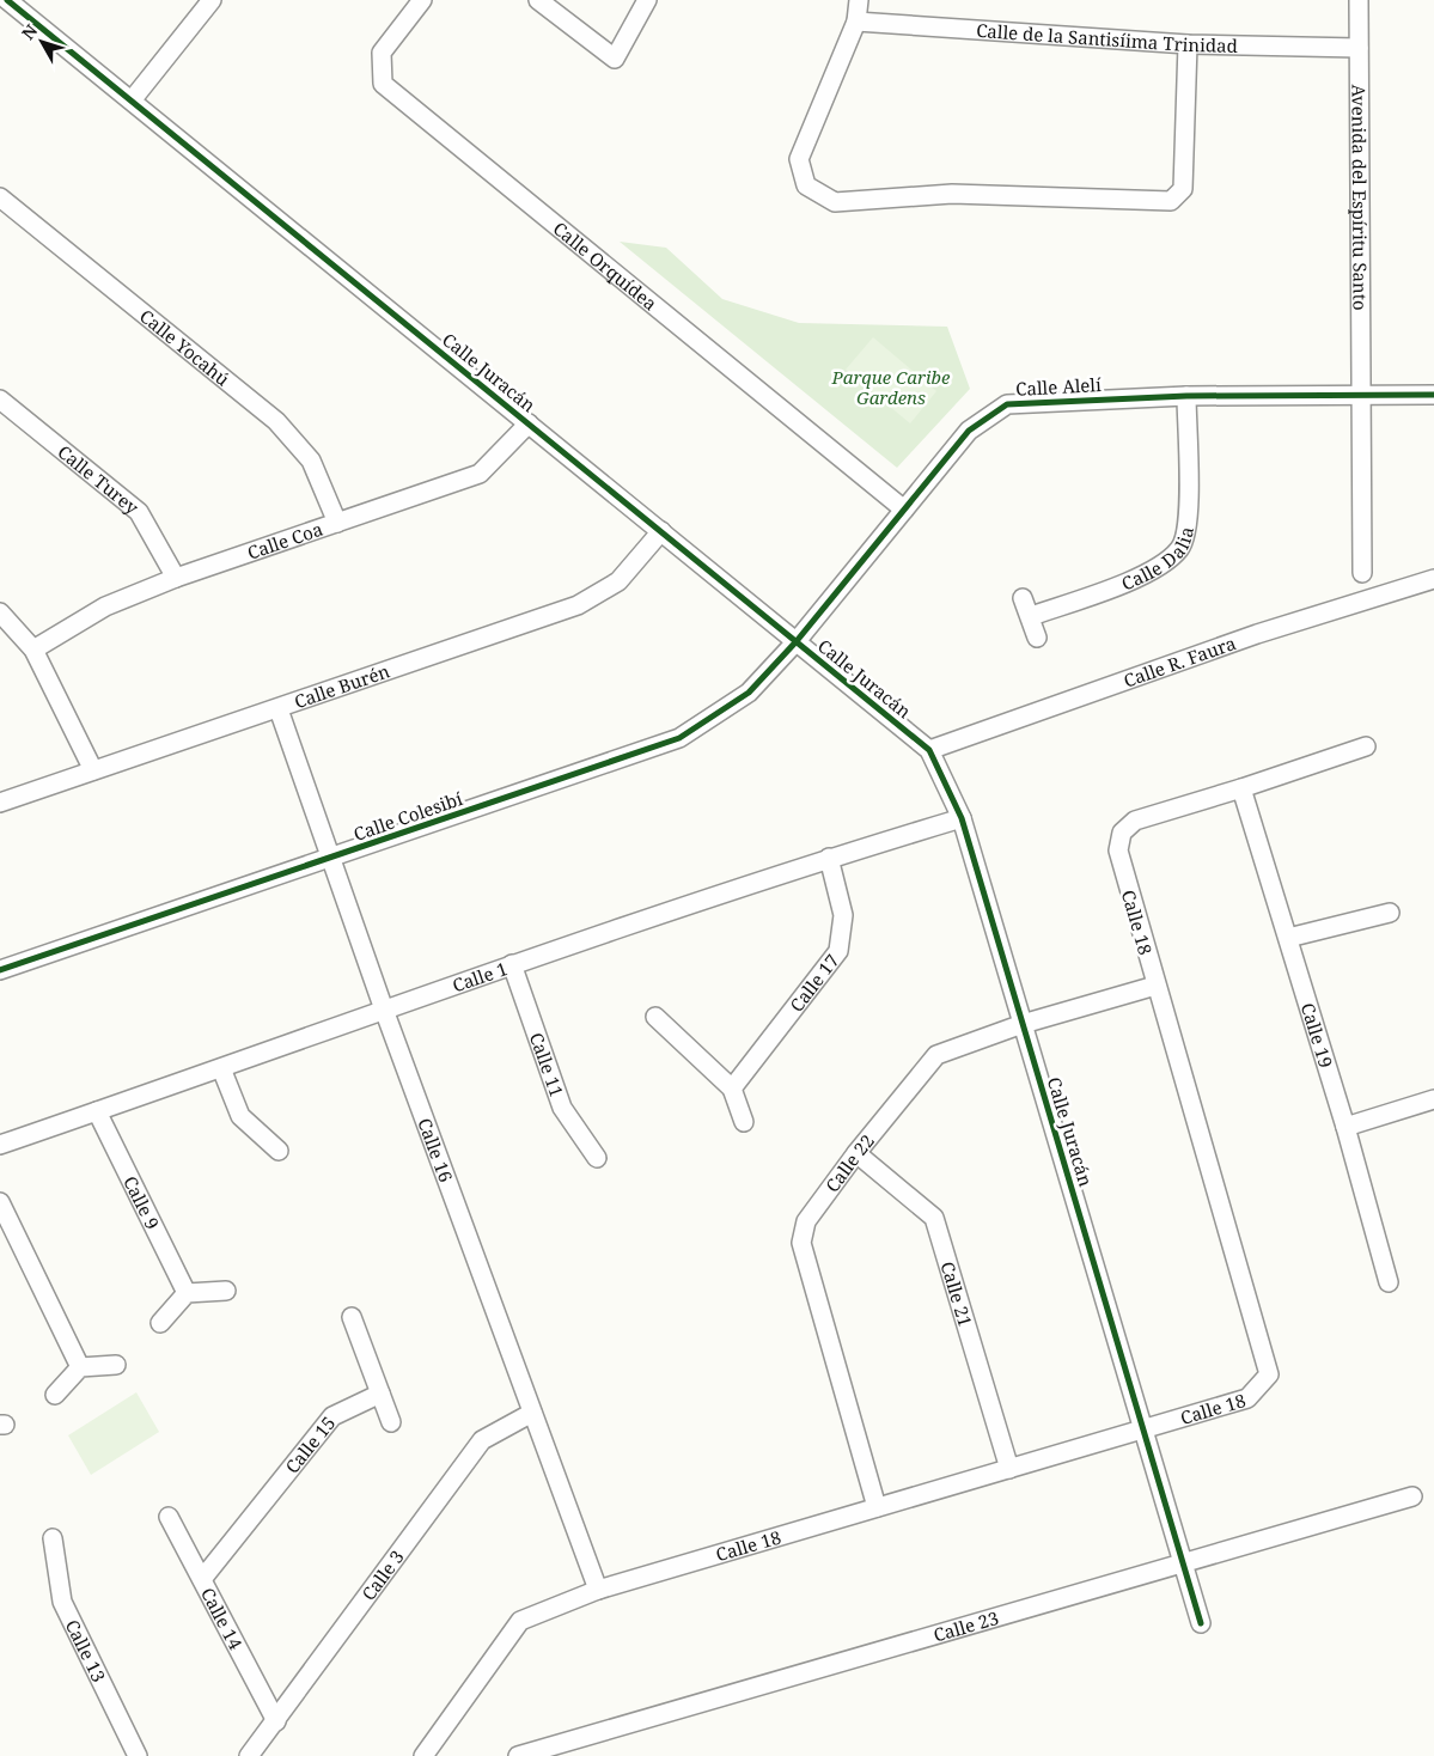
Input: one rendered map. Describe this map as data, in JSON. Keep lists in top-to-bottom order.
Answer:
{
  "streets": {
    "street": [
      "Calle de la Santisíima Trinidad",
      "Avenida del Espíritu Santo",
      "Calle Orquídea",
      "Calle Yocahú",
      "Calle Juracán",
      "Calle Alelí",
      "Calle Turey",
      "Calle Coa",
      "Calle Dalia",
      "Calle R. Faura",
      "Calle Burén",
      "Calle Colesibí",
      "Calle 18",
      "Calle 1",
      "Calle 17",
      "Calle 19",
      "Calle 11",
      "Calle 16",
      "Calle 22",
      "Calle 9",
      "Calle 21",
      "Calle 15",
      "Calle 3",
      "Calle 14",
      "Calle 23",
      "Calle 13"
    ]
  },
  "crossings": [
    ["Calle de la Santisíima Trinidad", "Avenida del Espíritu Santo"],
    ["Avenida del Espíritu Santo", "Calle Alelí"],
    ["Calle Orquídea", "Calle Alelí"],
    ["Calle Yocahú", "Calle Coa"],
    ["Calle Juracán", "Calle Alelí"],
    ["Calle Juracán", "Calle Coa"],
    ["Calle Juracán", "Calle R. Faura"],
    ["Calle Juracán", "Calle Burén"],
    ["Calle Juracán", "Calle Colesibí"],
    ["Calle Juracán", "Calle 18"],
    ["Calle Juracán", "Calle 1"],
    ["Calle Juracán", "Calle 22"],
    ["Calle Juracán", "Calle 23"],
    ["Calle Alelí", "Calle Dalia"],
    ["Calle Alelí", "Calle Colesibí"],
    ["Calle Turey", "Calle Coa"],
    ["Calle Burén", "Calle 16"],
    ["Calle Colesibí", "Calle 16"],
    ["Calle 18", "Calle 19"],
    ["Calle 18", "Calle 16"],
    ["Calle 18", "Calle 22"],
    ["Calle 18", "Calle 21"],
    ["Calle 1", "Calle 17"],
    ["Calle 1", "Calle 11"],
    ["Calle 1", "Calle 16"],
    ["Calle 1", "Calle 9"],
    ["Calle 16", "Calle 3"],
    ["Calle 22", "Calle 21"],
    ["Calle 15", "Calle 14"],
    ["Calle 3", "Calle 14"]
  ],
  "parks": ["Parque Caribe Gardens"],
  "north": "top left"
}
